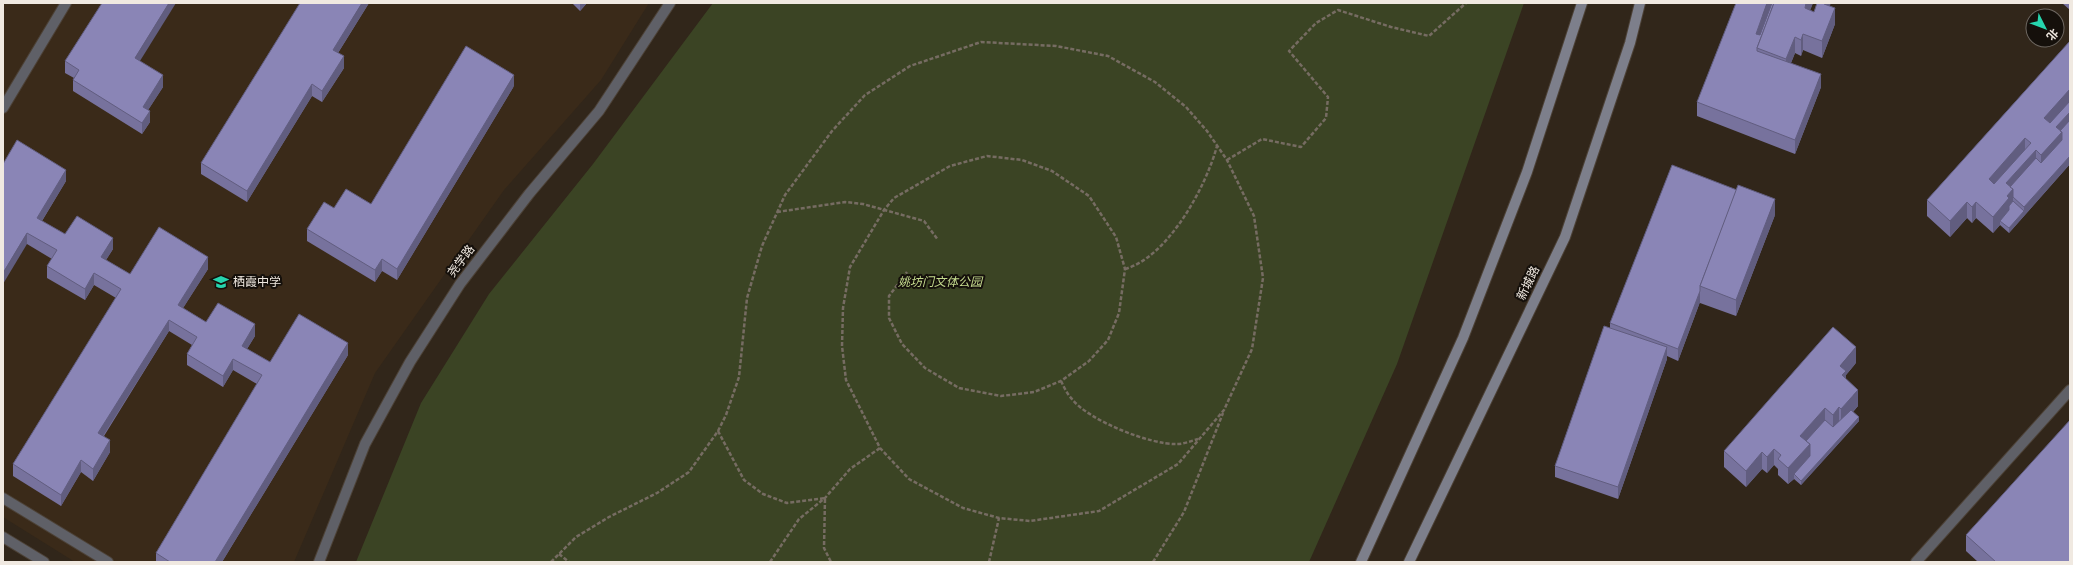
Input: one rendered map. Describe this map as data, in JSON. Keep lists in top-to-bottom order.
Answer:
{
  "streets": {
    "main road": ["新城路"],
    "street": ["尧学路"]
  },
  "parks": ["姚坊门文体公园"],
  "places": {
    "school or university": ["栖霞中学"]
  },
  "north": "bottom right"
}
